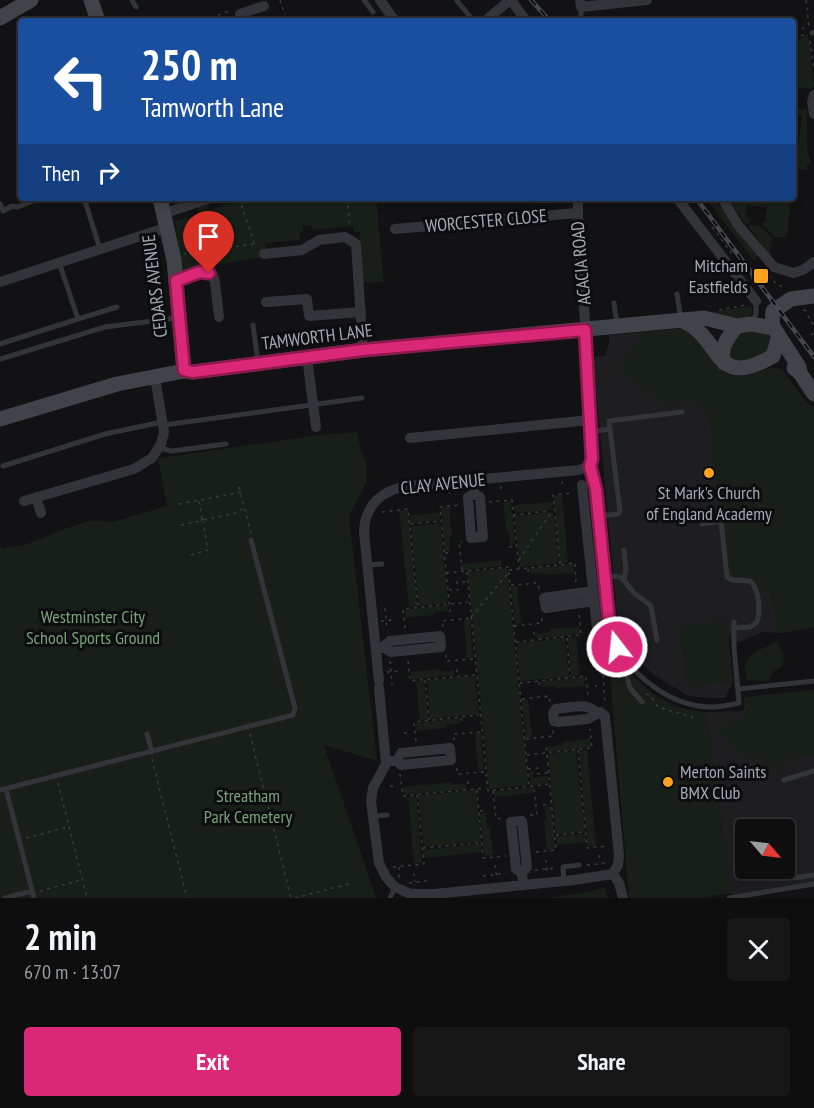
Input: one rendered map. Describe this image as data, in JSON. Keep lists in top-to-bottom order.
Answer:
{
  "streets": {
    "street": [
      "WORCESTER CLOSE",
      "ACACIA ROAD",
      "CEDARS AVENUE",
      "TAMWORTH LANE",
      "CLAY AVENUE"
    ]
  },
  "crossings": [
    ["WORCESTER CLOSE", "ACACIA ROAD"],
    ["ACACIA ROAD", "TAMWORTH LANE"],
    ["ACACIA ROAD", "CLAY AVENUE"],
    ["CEDARS AVENUE", "TAMWORTH LANE"]
  ],
  "parks": ["Westminster City School Sports Ground", "Streatham Park Cemetery"],
  "places": {
    "transit": ["Mitcham Eastfields"],
    "other": ["St Mark's Church of England Academy", "Merton Saints BMX Club"]
  },
  "north": "bottom right",
  "page": {
    "turn": ["250 m", "Tamworth Lane"],
    "then": "Then",
    "heading": ["2 min", "670 m · 13:07"],
    "buttons": ["Exit", "Share"]
  }
}
